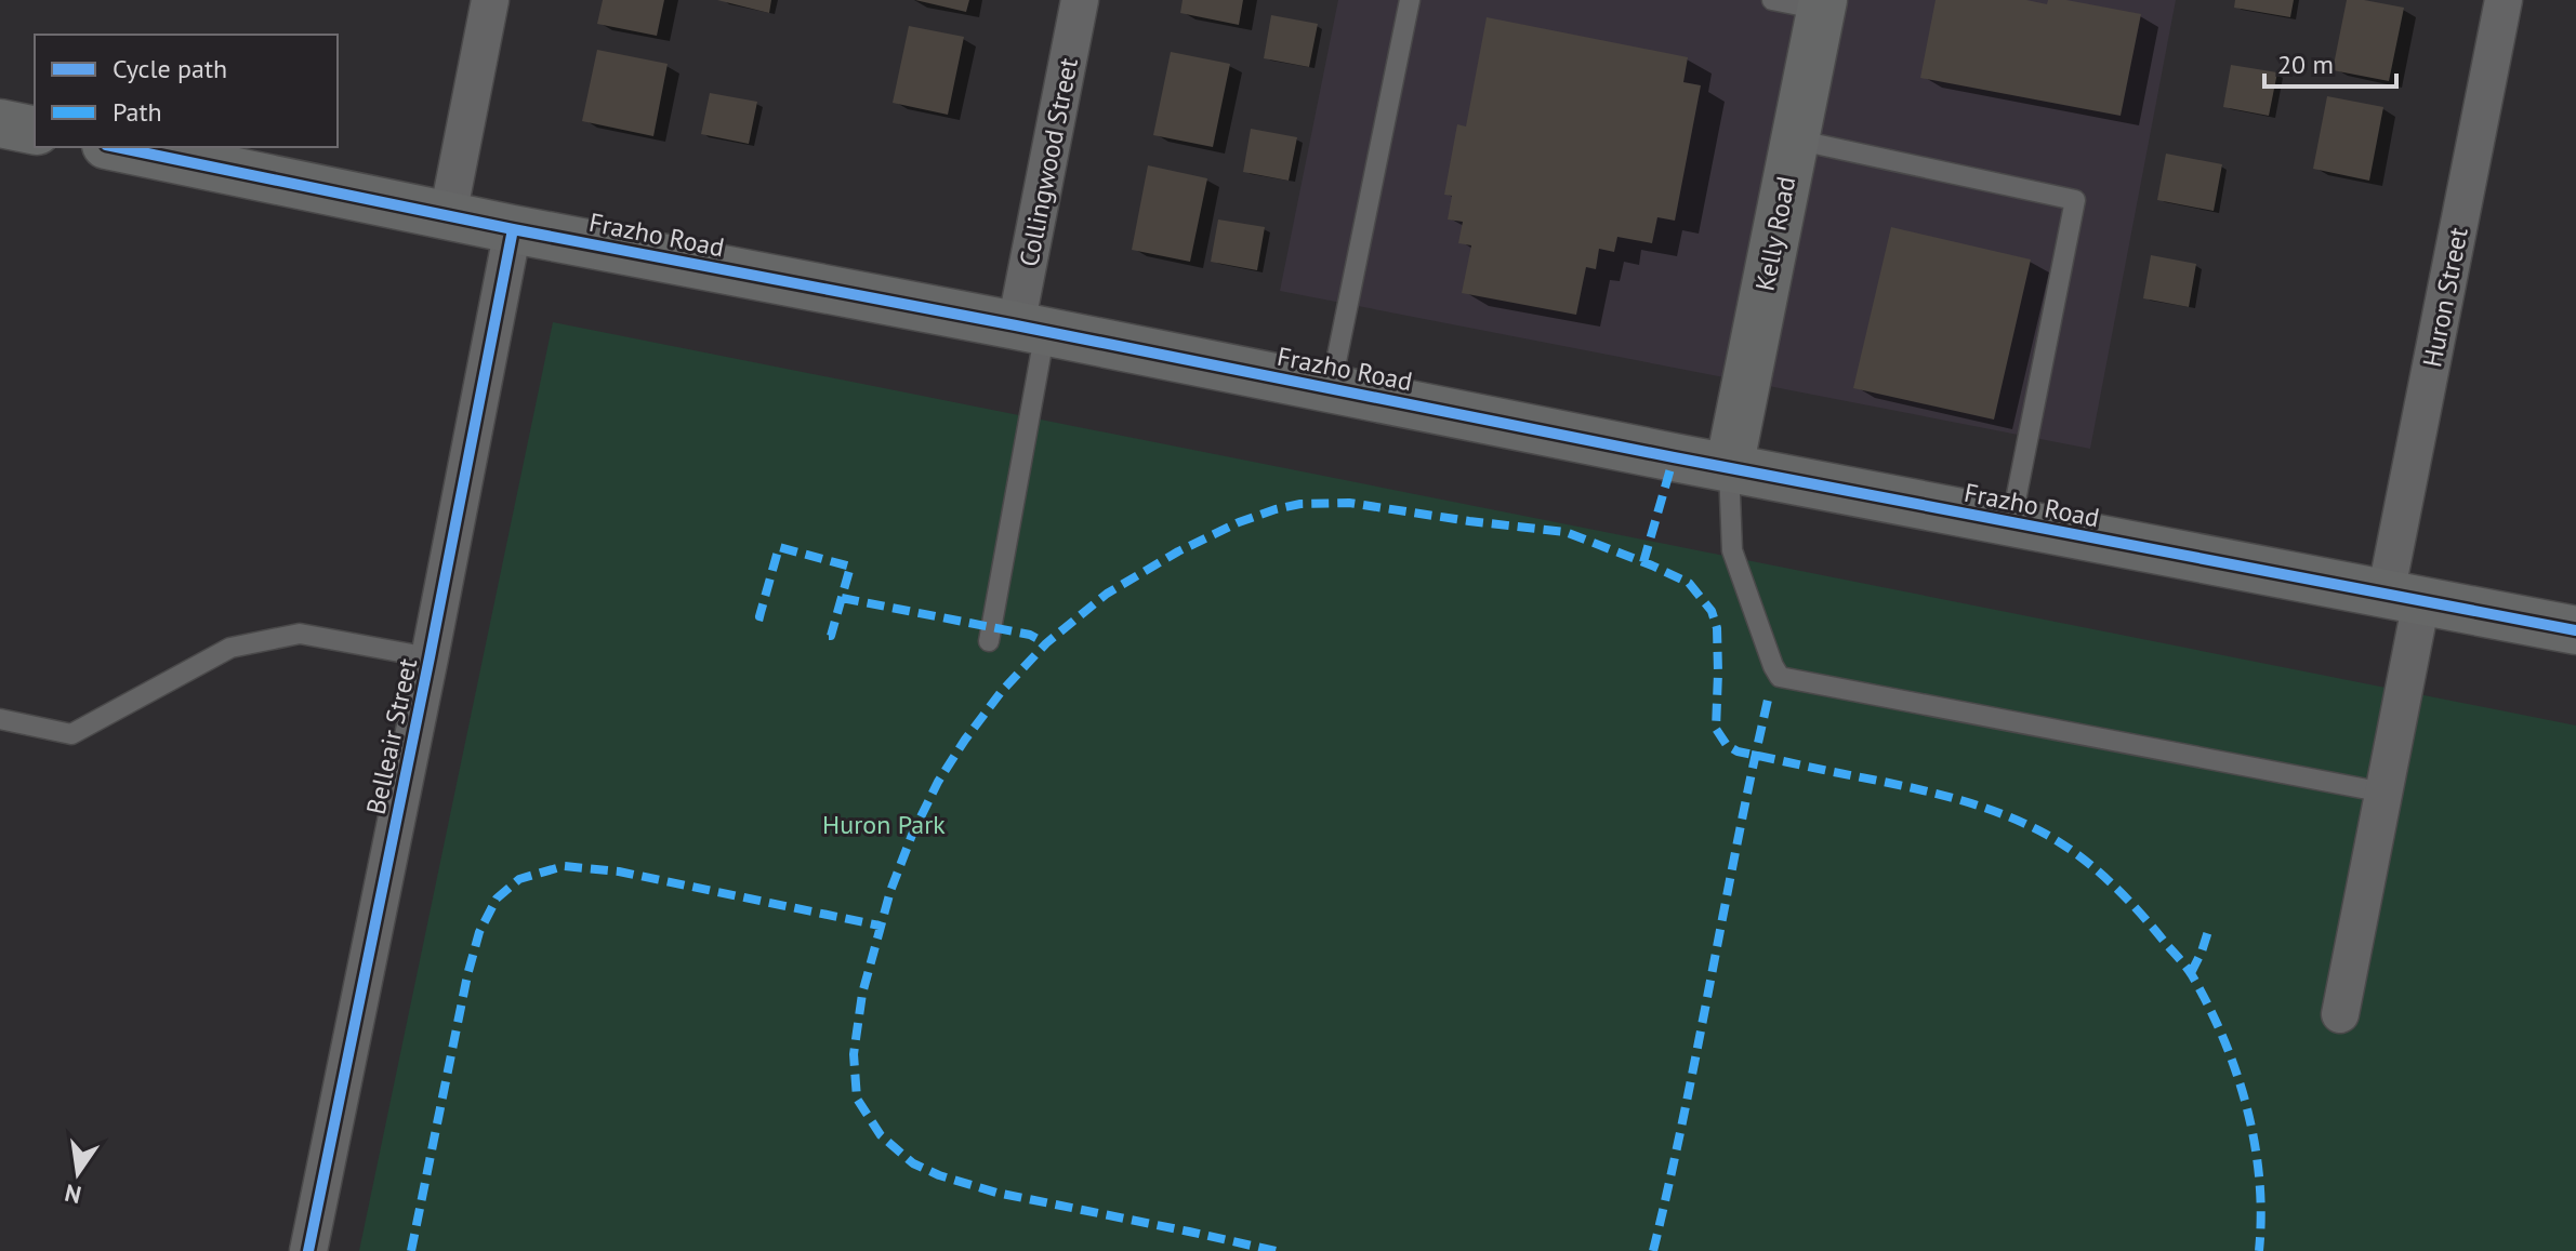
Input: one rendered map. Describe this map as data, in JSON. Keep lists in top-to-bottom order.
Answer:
{
  "streets": {
    "street": [
      "Collingwood Street",
      "Kelly Road",
      "Frazho Road",
      "Huron Street",
      "Belleair Street"
    ]
  },
  "crossings": [
    ["Collingwood Street", "Frazho Road"],
    ["Kelly Road", "Frazho Road"],
    ["Frazho Road", "Huron Street"],
    ["Frazho Road", "Belleair Street"]
  ],
  "parks": ["Huron Park"],
  "legend": ["Cycle path", "Path"],
  "scale_bar": "20 m",
  "north": "bottom"
}
